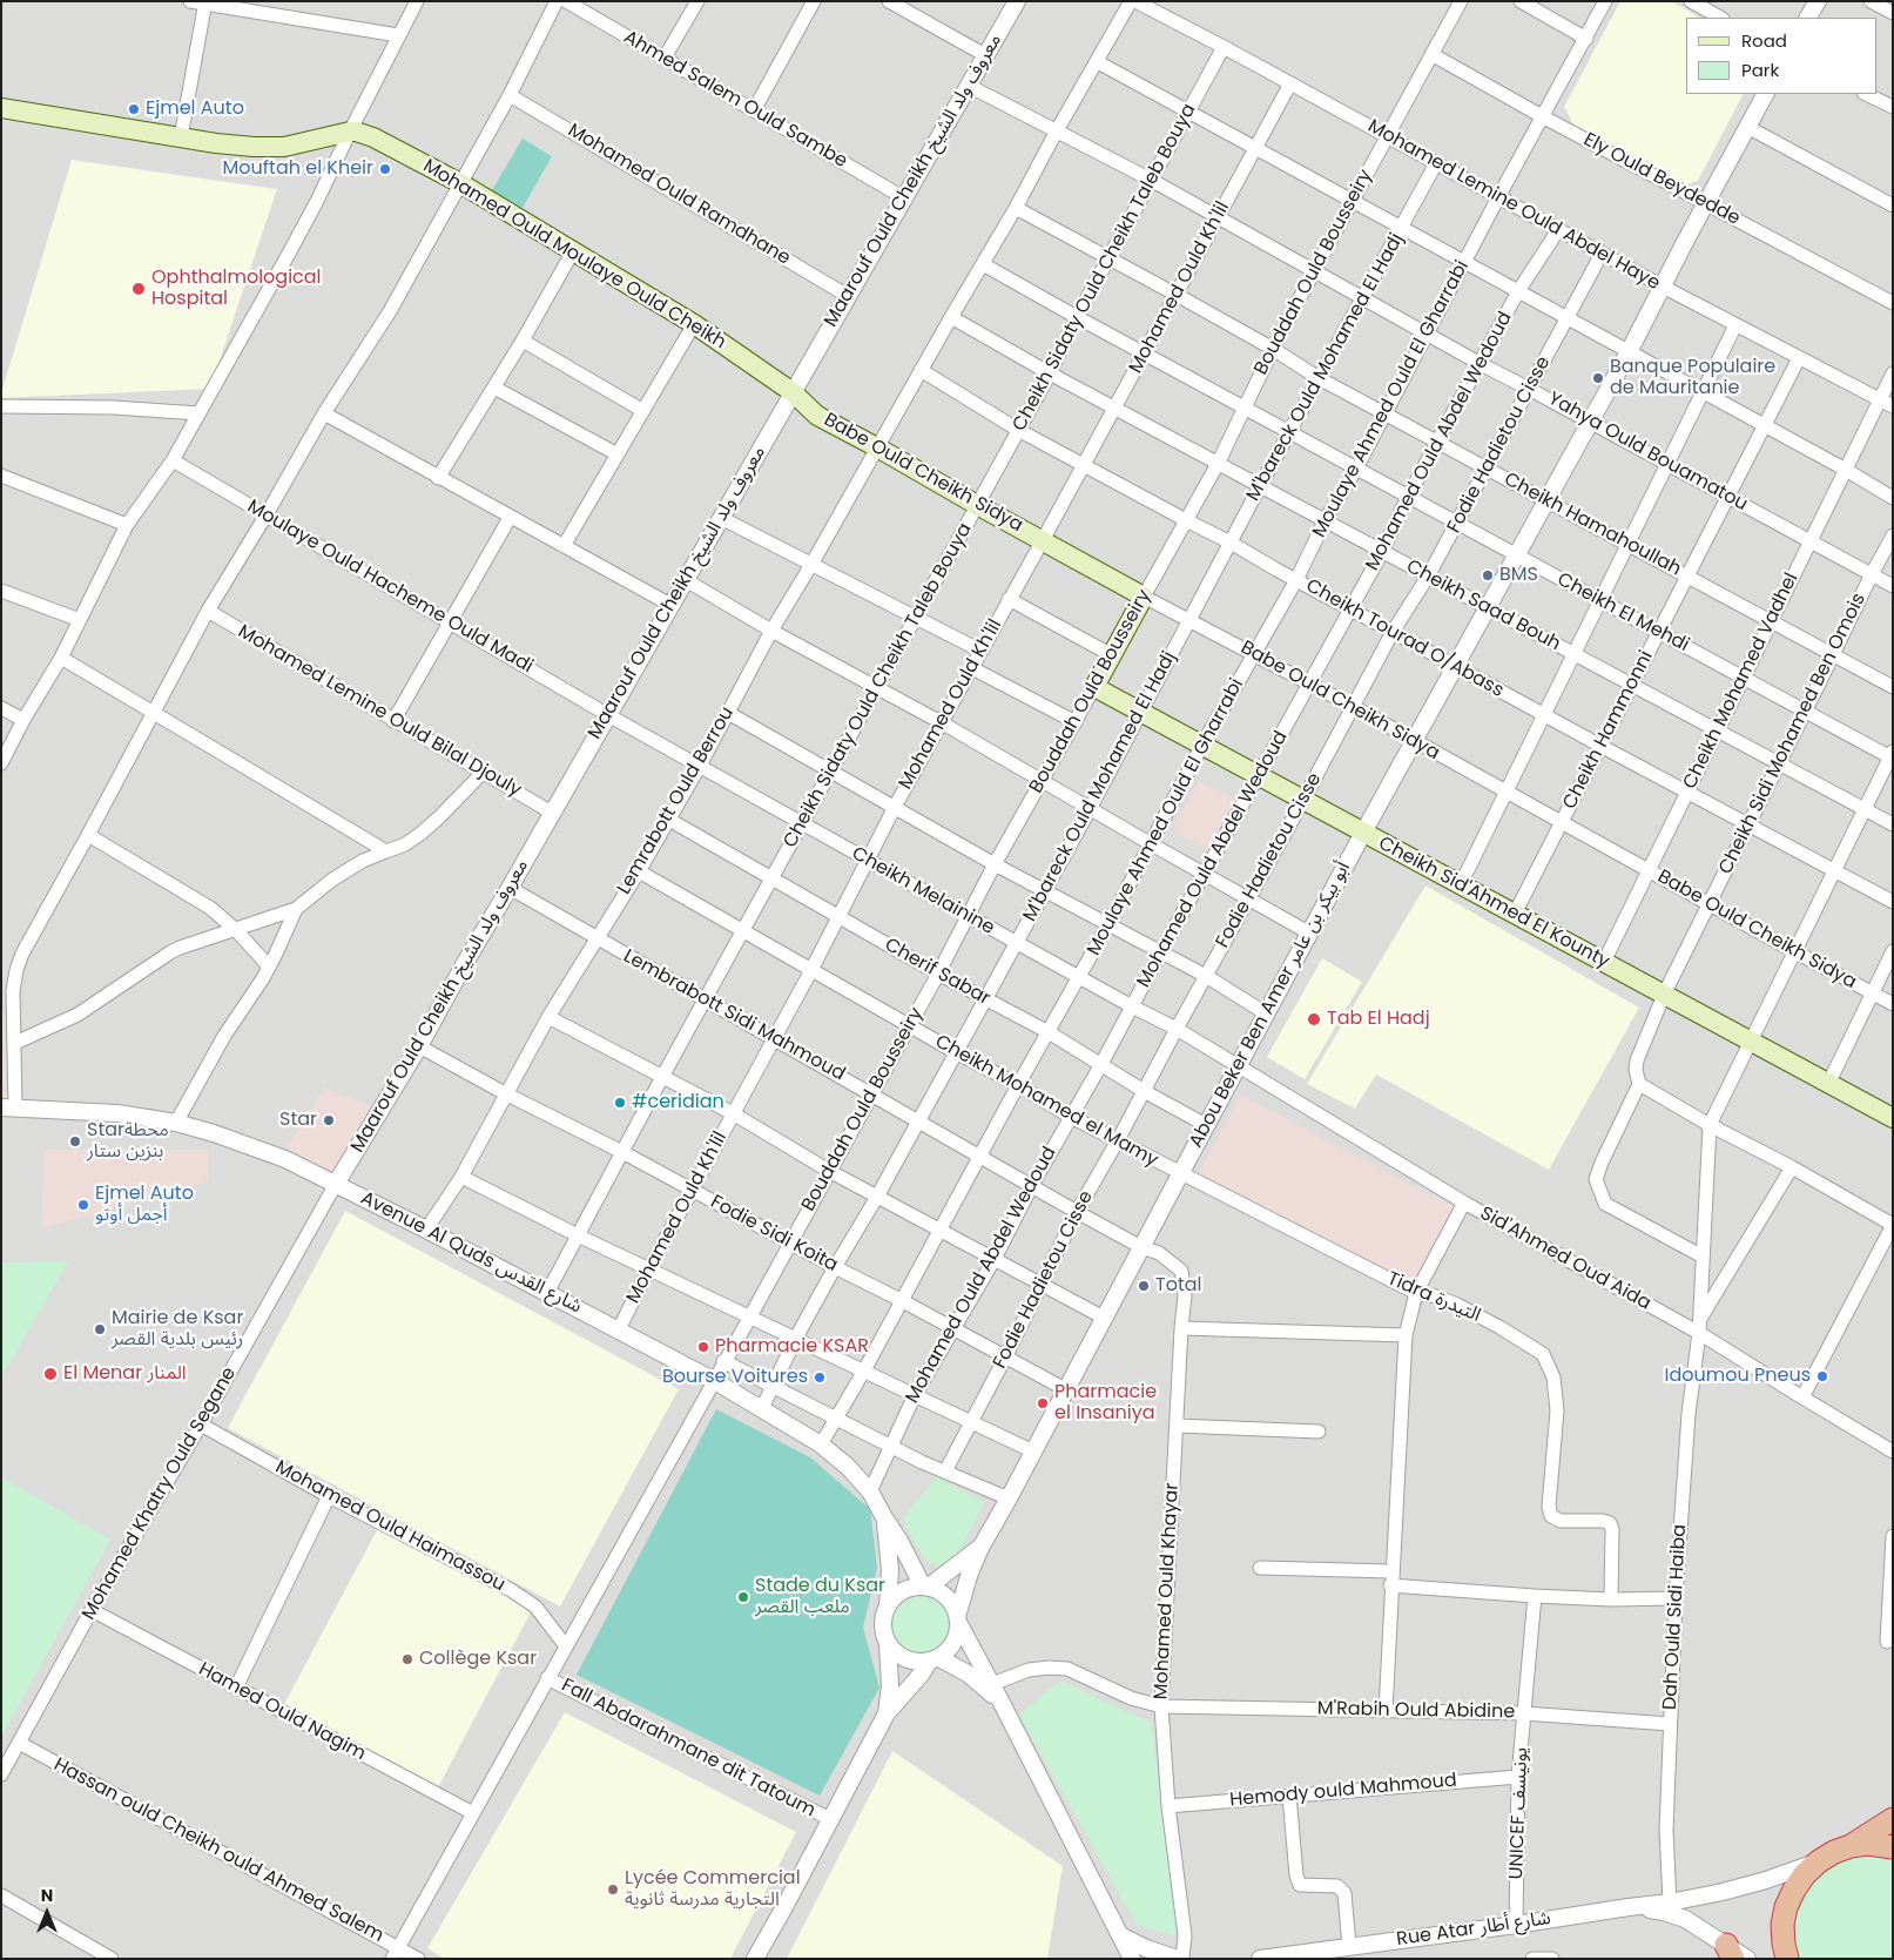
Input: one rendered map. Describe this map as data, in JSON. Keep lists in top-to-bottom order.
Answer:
{
  "streets": {
    "main road": [
      "Mohamed Ould Moulaye Ould Cheikh",
      "Bouddah Ould Bousseiry",
      "Babe Ould Cheikh Sidya",
      "Cheikh Sid'Ahmed El Kounty"
    ],
    "street": [
      "Ahmed Salem Ould Sambe",
      "Ely Ould Beydedde",
      "Maarouf Ould Cheikh معروف ولد الشيخ",
      "Mohamed Ould Ramdhane",
      "Mohamed Lemine Ould Abdel Haye",
      "Cheikh Sidaty Ould Cheikh Taleb Bouya",
      "Mohamed Ould Kh'lil",
      "M'bareck Ould Mohamed El Hadj",
      "Moulaye Ahmed Ould El Gharrabi",
      "Mohamed Ould Abdel Wedoud",
      "Fodie Hadietou Cisse",
      "Yahya Ould Bouamatou",
      "Cheikh Hamahoullah",
      "Moulaye Ould Hacheme Ould Madi",
      "Cheikh Saad Bouh",
      "Cheikh El Mehdi",
      "Cheikh Tourad O/Abass",
      "Cheikh Mohamed Vadhel",
      "Mohamed Lemine Ould Bilal Djouly",
      "Cheikh Hammonni",
      "Cheikh Sidi Mohamed Ben Omois",
      "Lemrabott Ould Berrou",
      "Cheikh Melainine",
      "Cherif Sabar",
      "Abou Beker Ben Amer أبو بيكر بن عامر",
      "Lembrabott Sidi Mahmoud",
      "Cheikh Mohamed el Mamy",
      "Fodie Sidi Koita",
      "Avenue Al Quds شارع القدس",
      "Sid'Ahmed Oud Aida",
      "Tidra التيدرة",
      "Mohamed Khatry Ould Segane",
      "Mohamed Ould Haimassou",
      "Mohamed Ould Khayar",
      "Dah Ould Sidi Haiba",
      "M'Rabih Ould Abidine",
      "Hamed Ould Nagim",
      "Fall Abdarahmane dit Tatoum",
      "Hemody ould Mahmoud",
      "UNICEF يونيسف",
      "Hassan ould Cheikh ould Ahmed Salem",
      "Rue Atar شارع أطار"
    ]
  },
  "crossings": [
    ["Ahmed Salem Ould Sambe", "Maarouf Ould Cheikh معروف ولد الشيخ"],
    ["Ely Ould Beydedde", "Bouddah Ould Bousseiry"],
    ["Ely Ould Beydedde", "Moulaye Ahmed Ould El Gharrabi"],
    ["Ely Ould Beydedde", "Abou Beker Ben Amer أبو بيكر بن عامر"],
    ["Maarouf Ould Cheikh معروف ولد الشيخ", "Mohamed Ould Ramdhane"],
    ["Maarouf Ould Cheikh معروف ولد الشيخ", "Mohamed Ould Moulaye Ould Cheikh"],
    ["Maarouf Ould Cheikh معروف ولد الشيخ", "Yahya Ould Bouamatou"],
    ["Maarouf Ould Cheikh معروف ولد الشيخ", "Babe Ould Cheikh Sidya"],
    ["Maarouf Ould Cheikh معروف ولد الشيخ", "Moulaye Ould Hacheme Ould Madi"],
    ["Maarouf Ould Cheikh معروف ولد الشيخ", "Mohamed Lemine Ould Bilal Djouly"],
    ["Maarouf Ould Cheikh معروف ولد الشيخ", "Cheikh Melainine"],
    ["Maarouf Ould Cheikh معروف ولد الشيخ", "Lembrabott Sidi Mahmoud"],
    ["Maarouf Ould Cheikh معروف ولد الشيخ", "Fodie Sidi Koita"],
    ["Maarouf Ould Cheikh معروف ولد الشيخ", "Avenue Al Quds شارع القدس"],
    ["Maarouf Ould Cheikh معروف ولد الشيخ", "Mohamed Khatry Ould Segane"],
    ["Mohamed Lemine Ould Abdel Haye", "Cheikh Sidaty Ould Cheikh Taleb Bouya"],
    ["Mohamed Lemine Ould Abdel Haye", "Bouddah Ould Bousseiry"],
    ["Mohamed Lemine Ould Abdel Haye", "Mohamed Ould Kh'lil"],
    ["Mohamed Lemine Ould Abdel Haye", "M'bareck Ould Mohamed El Hadj"],
    ["Mohamed Lemine Ould Abdel Haye", "Moulaye Ahmed Ould El Gharrabi"],
    ["Mohamed Lemine Ould Abdel Haye", "Mohamed Ould Abdel Wedoud"],
    ["Mohamed Lemine Ould Abdel Haye", "Fodie Hadietou Cisse"],
    ["Mohamed Lemine Ould Abdel Haye", "Cheikh Mohamed Vadhel"],
    ["Mohamed Lemine Ould Abdel Haye", "Cheikh Hammonni"],
    ["Mohamed Lemine Ould Abdel Haye", "Lemrabott Ould Berrou"],
    ["Mohamed Lemine Ould Abdel Haye", "Abou Beker Ben Amer أبو بيكر بن عامر"],
    ["Mohamed Ould Moulaye Ould Cheikh", "Babe Ould Cheikh Sidya"],
    ["Cheikh Sidaty Ould Cheikh Taleb Bouya", "Yahya Ould Bouamatou"],
    ["Cheikh Sidaty Ould Cheikh Taleb Bouya", "Babe Ould Cheikh Sidya"],
    ["Cheikh Sidaty Ould Cheikh Taleb Bouya", "Cheikh Hamahoullah"],
    ["Cheikh Sidaty Ould Cheikh Taleb Bouya", "Cheikh Saad Bouh"],
    ["Cheikh Sidaty Ould Cheikh Taleb Bouya", "Cheikh El Mehdi"],
    ["Cheikh Sidaty Ould Cheikh Taleb Bouya", "Cheikh Tourad O/Abass"],
    ["Cheikh Sidaty Ould Cheikh Taleb Bouya", "Cheikh Melainine"],
    ["Cheikh Sidaty Ould Cheikh Taleb Bouya", "Cherif Sabar"],
    ["Cheikh Sidaty Ould Cheikh Taleb Bouya", "Lembrabott Sidi Mahmoud"],
    ["Cheikh Sidaty Ould Cheikh Taleb Bouya", "Cheikh Mohamed el Mamy"],
    ["Cheikh Sidaty Ould Cheikh Taleb Bouya", "Fodie Sidi Koita"],
    ["Cheikh Sidaty Ould Cheikh Taleb Bouya", "Avenue Al Quds شارع القدس"],
    ["Bouddah Ould Bousseiry", "Yahya Ould Bouamatou"],
    ["Bouddah Ould Bousseiry", "Babe Ould Cheikh Sidya"],
    ["Bouddah Ould Bousseiry", "Cheikh Hamahoullah"],
    ["Bouddah Ould Bousseiry", "Cheikh Saad Bouh"],
    ["Bouddah Ould Bousseiry", "Cheikh El Mehdi"],
    ["Bouddah Ould Bousseiry", "Cheikh Tourad O/Abass"],
    ["Bouddah Ould Bousseiry", "Cheikh Melainine"],
    ["Bouddah Ould Bousseiry", "Cheikh Sid'Ahmed El Kounty"],
    ["Bouddah Ould Bousseiry", "Cherif Sabar"],
    ["Bouddah Ould Bousseiry", "Lembrabott Sidi Mahmoud"],
    ["Bouddah Ould Bousseiry", "Cheikh Mohamed el Mamy"],
    ["Bouddah Ould Bousseiry", "Fodie Sidi Koita"],
    ["Bouddah Ould Bousseiry", "Avenue Al Quds شارع القدس"],
    ["Bouddah Ould Bousseiry", "Mohamed Ould Haimassou"],
    ["Bouddah Ould Bousseiry", "Hamed Ould Nagim"],
    ["Bouddah Ould Bousseiry", "Fall Abdarahmane dit Tatoum"],
    ["Bouddah Ould Bousseiry", "Hassan ould Cheikh ould Ahmed Salem"],
    ["Mohamed Ould Kh'lil", "Yahya Ould Bouamatou"],
    ["Mohamed Ould Kh'lil", "Babe Ould Cheikh Sidya"],
    ["Mohamed Ould Kh'lil", "Cheikh Hamahoullah"],
    ["Mohamed Ould Kh'lil", "Cheikh Saad Bouh"],
    ["Mohamed Ould Kh'lil", "Cheikh El Mehdi"],
    ["Mohamed Ould Kh'lil", "Cheikh Tourad O/Abass"],
    ["Mohamed Ould Kh'lil", "Cheikh Melainine"],
    ["Mohamed Ould Kh'lil", "Cherif Sabar"],
    ["Mohamed Ould Kh'lil", "Lembrabott Sidi Mahmoud"],
    ["Mohamed Ould Kh'lil", "Cheikh Mohamed el Mamy"],
    ["Mohamed Ould Kh'lil", "Fodie Sidi Koita"],
    ["Mohamed Ould Kh'lil", "Avenue Al Quds شارع القدس"],
    ["M'bareck Ould Mohamed El Hadj", "Yahya Ould Bouamatou"],
    ["M'bareck Ould Mohamed El Hadj", "Babe Ould Cheikh Sidya"],
    ["M'bareck Ould Mohamed El Hadj", "Cheikh Hamahoullah"],
    ["M'bareck Ould Mohamed El Hadj", "Cheikh Saad Bouh"],
    ["M'bareck Ould Mohamed El Hadj", "Cheikh El Mehdi"],
    ["M'bareck Ould Mohamed El Hadj", "Cheikh Tourad O/Abass"],
    ["M'bareck Ould Mohamed El Hadj", "Cheikh Melainine"],
    ["M'bareck Ould Mohamed El Hadj", "Cheikh Sid'Ahmed El Kounty"],
    ["M'bareck Ould Mohamed El Hadj", "Cherif Sabar"],
    ["M'bareck Ould Mohamed El Hadj", "Lembrabott Sidi Mahmoud"],
    ["M'bareck Ould Mohamed El Hadj", "Cheikh Mohamed el Mamy"],
    ["M'bareck Ould Mohamed El Hadj", "Fodie Sidi Koita"],
    ["M'bareck Ould Mohamed El Hadj", "Avenue Al Quds شارع القدس"],
    ["Moulaye Ahmed Ould El Gharrabi", "Yahya Ould Bouamatou"],
    ["Moulaye Ahmed Ould El Gharrabi", "Babe Ould Cheikh Sidya"],
    ["Moulaye Ahmed Ould El Gharrabi", "Cheikh Hamahoullah"],
    ["Moulaye Ahmed Ould El Gharrabi", "Cheikh Saad Bouh"],
    ["Moulaye Ahmed Ould El Gharrabi", "Cheikh El Mehdi"],
    ["Moulaye Ahmed Ould El Gharrabi", "Cheikh Tourad O/Abass"],
    ["Moulaye Ahmed Ould El Gharrabi", "Cheikh Melainine"],
    ["Moulaye Ahmed Ould El Gharrabi", "Cheikh Sid'Ahmed El Kounty"],
    ["Moulaye Ahmed Ould El Gharrabi", "Cherif Sabar"],
    ["Moulaye Ahmed Ould El Gharrabi", "Lembrabott Sidi Mahmoud"],
    ["Moulaye Ahmed Ould El Gharrabi", "Cheikh Mohamed el Mamy"],
    ["Moulaye Ahmed Ould El Gharrabi", "Fodie Sidi Koita"],
    ["Moulaye Ahmed Ould El Gharrabi", "Avenue Al Quds شارع القدس"],
    ["Mohamed Ould Abdel Wedoud", "Yahya Ould Bouamatou"],
    ["Mohamed Ould Abdel Wedoud", "Babe Ould Cheikh Sidya"],
    ["Mohamed Ould Abdel Wedoud", "Cheikh Hamahoullah"],
    ["Mohamed Ould Abdel Wedoud", "Cheikh Saad Bouh"],
    ["Mohamed Ould Abdel Wedoud", "Cheikh El Mehdi"],
    ["Mohamed Ould Abdel Wedoud", "Cheikh Tourad O/Abass"],
    ["Mohamed Ould Abdel Wedoud", "Cheikh Melainine"],
    ["Mohamed Ould Abdel Wedoud", "Cheikh Sid'Ahmed El Kounty"],
    ["Mohamed Ould Abdel Wedoud", "Cherif Sabar"],
    ["Mohamed Ould Abdel Wedoud", "Lembrabott Sidi Mahmoud"],
    ["Mohamed Ould Abdel Wedoud", "Cheikh Mohamed el Mamy"],
    ["Mohamed Ould Abdel Wedoud", "Fodie Sidi Koita"],
    ["Mohamed Ould Abdel Wedoud", "Avenue Al Quds شارع القدس"],
    ["Fodie Hadietou Cisse", "Yahya Ould Bouamatou"],
    ["Fodie Hadietou Cisse", "Babe Ould Cheikh Sidya"],
    ["Fodie Hadietou Cisse", "Cheikh Hamahoullah"],
    ["Fodie Hadietou Cisse", "Cheikh Saad Bouh"],
    ["Fodie Hadietou Cisse", "Cheikh El Mehdi"],
    ["Fodie Hadietou Cisse", "Cheikh Tourad O/Abass"],
    ["Fodie Hadietou Cisse", "Cheikh Melainine"],
    ["Fodie Hadietou Cisse", "Cheikh Sid'Ahmed El Kounty"],
    ["Fodie Hadietou Cisse", "Cherif Sabar"],
    ["Fodie Hadietou Cisse", "Lembrabott Sidi Mahmoud"],
    ["Fodie Hadietou Cisse", "Cheikh Mohamed el Mamy"],
    ["Fodie Hadietou Cisse", "Fodie Sidi Koita"],
    ["Yahya Ould Bouamatou", "Cheikh Mohamed Vadhel"],
    ["Yahya Ould Bouamatou", "Cheikh Hammonni"],
    ["Yahya Ould Bouamatou", "Cheikh Sidi Mohamed Ben Omois"],
    ["Yahya Ould Bouamatou", "Lemrabott Ould Berrou"],
    ["Yahya Ould Bouamatou", "Abou Beker Ben Amer أبو بيكر بن عامر"],
    ["Babe Ould Cheikh Sidya", "Cheikh Mohamed Vadhel"],
    ["Babe Ould Cheikh Sidya", "Cheikh Hammonni"],
    ["Babe Ould Cheikh Sidya", "Cheikh Sidi Mohamed Ben Omois"],
    ["Babe Ould Cheikh Sidya", "Lemrabott Ould Berrou"],
    ["Babe Ould Cheikh Sidya", "Abou Beker Ben Amer أبو بيكر بن عامر"],
    ["Cheikh Hamahoullah", "Cheikh Mohamed Vadhel"],
    ["Cheikh Hamahoullah", "Cheikh Hammonni"],
    ["Cheikh Hamahoullah", "Cheikh Sidi Mohamed Ben Omois"],
    ["Cheikh Hamahoullah", "Lemrabott Ould Berrou"],
    ["Cheikh Hamahoullah", "Abou Beker Ben Amer أبو بيكر بن عامر"],
    ["Moulaye Ould Hacheme Ould Madi", "Cheikh Melainine"],
    ["Cheikh Saad Bouh", "Cheikh Mohamed Vadhel"],
    ["Cheikh Saad Bouh", "Cheikh Hammonni"],
    ["Cheikh Saad Bouh", "Cheikh Sidi Mohamed Ben Omois"],
    ["Cheikh Saad Bouh", "Lemrabott Ould Berrou"],
    ["Cheikh Saad Bouh", "Abou Beker Ben Amer أبو بيكر بن عامر"],
    ["Cheikh El Mehdi", "Cheikh Mohamed Vadhel"],
    ["Cheikh El Mehdi", "Cheikh Hammonni"],
    ["Cheikh El Mehdi", "Cheikh Sidi Mohamed Ben Omois"],
    ["Cheikh El Mehdi", "Lemrabott Ould Berrou"],
    ["Cheikh El Mehdi", "Abou Beker Ben Amer أبو بيكر بن عامر"],
    ["Cheikh Tourad O/Abass", "Cheikh Mohamed Vadhel"],
    ["Cheikh Tourad O/Abass", "Cheikh Hammonni"],
    ["Cheikh Tourad O/Abass", "Cheikh Sidi Mohamed Ben Omois"],
    ["Cheikh Tourad O/Abass", "Lemrabott Ould Berrou"],
    ["Cheikh Tourad O/Abass", "Abou Beker Ben Amer أبو بيكر بن عامر"],
    ["Cheikh Mohamed Vadhel", "Cheikh Sid'Ahmed El Kounty"],
    ["Cheikh Hammonni", "Cheikh Sid'Ahmed El Kounty"],
    ["Cheikh Sidi Mohamed Ben Omois", "Cheikh Sid'Ahmed El Kounty"],
    ["Lemrabott Ould Berrou", "Cheikh Melainine"],
    ["Lemrabott Ould Berrou", "Cherif Sabar"],
    ["Lemrabott Ould Berrou", "Lembrabott Sidi Mahmoud"],
    ["Lemrabott Ould Berrou", "Cheikh Mohamed el Mamy"],
    ["Lemrabott Ould Berrou", "Fodie Sidi Koita"],
    ["Lemrabott Ould Berrou", "Avenue Al Quds شارع القدس"],
    ["Cheikh Melainine", "Abou Beker Ben Amer أبو بيكر بن عامر"],
    ["Cheikh Melainine", "Sid'Ahmed Oud Aida"],
    ["Cheikh Sid'Ahmed El Kounty", "Abou Beker Ben Amer أبو بيكر بن عامر"],
    ["Cherif Sabar", "Abou Beker Ben Amer أبو بيكر بن عامر"],
    ["Abou Beker Ben Amer أبو بيكر بن عامر", "Lembrabott Sidi Mahmoud"],
    ["Abou Beker Ben Amer أبو بيكر بن عامر", "Cheikh Mohamed el Mamy"],
    ["Abou Beker Ben Amer أبو بيكر بن عامر", "Fodie Sidi Koita"],
    ["Abou Beker Ben Amer أبو بيكر بن عامر", "Avenue Al Quds شارع القدس"],
    ["Abou Beker Ben Amer أبو بيكر بن عامر", "Sid'Ahmed Oud Aida"],
    ["Abou Beker Ben Amer أبو بيكر بن عامر", "Tidra التيدرة"],
    ["Abou Beker Ben Amer أبو بيكر بن عامر", "Mohamed Ould Khayar"],
    ["Lembrabott Sidi Mahmoud", "Mohamed Ould Khayar"],
    ["Cheikh Mohamed el Mamy", "Tidra التيدرة"],
    ["Avenue Al Quds شارع القدس", "Mohamed Khatry Ould Segane"],
    ["Sid'Ahmed Oud Aida", "Dah Ould Sidi Haiba"],
    ["Mohamed Khatry Ould Segane", "Mohamed Ould Haimassou"],
    ["Mohamed Khatry Ould Segane", "Hamed Ould Nagim"],
    ["Mohamed Khatry Ould Segane", "Hassan ould Cheikh ould Ahmed Salem"],
    ["Mohamed Ould Khayar", "M'Rabih Ould Abidine"],
    ["Mohamed Ould Khayar", "Hemody ould Mahmoud"],
    ["Dah Ould Sidi Haiba", "M'Rabih Ould Abidine"],
    ["Dah Ould Sidi Haiba", "Rue Atar شارع أطار"],
    ["M'Rabih Ould Abidine", "UNICEF يونيسف"],
    ["Hemody ould Mahmoud", "UNICEF يونيسف"],
    ["UNICEF يونيسف", "Rue Atar شارع أطار"]
  ],
  "places": [
    "Ejmel Auto",
    "Mouftah el Kheir",
    "Ophthalmological Hospital",
    "Banque Populaire de Mauritanie",
    "BMS",
    "Tab El Hadj",
    "#ceridian",
    "Star",
    "Starمحطة بنزين ستار",
    "Ejmel Auto أجمل أوتو",
    "Total",
    "Mairie de Ksar رئيس بلدية القصر",
    "Pharmacie KSAR",
    "El Menar المنار",
    "Idoumou Pneus",
    "Bourse Voitures",
    "Pharmacie el Insaniya",
    "Stade du Ksar ملعب القصر",
    "Collège Ksar",
    "Lycée Commercial التجارية مدرسة ثانوية"
  ],
  "legend": ["Road", "Park"],
  "north": "top"
}
